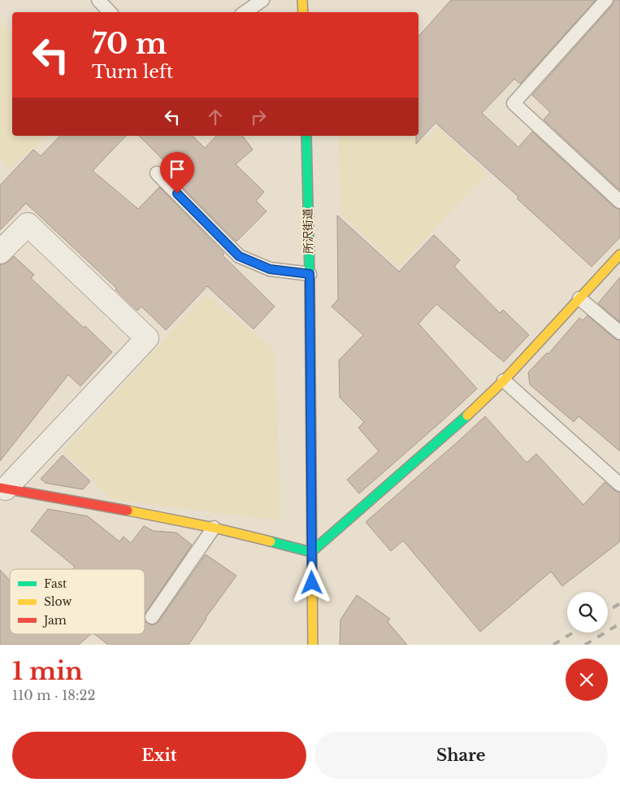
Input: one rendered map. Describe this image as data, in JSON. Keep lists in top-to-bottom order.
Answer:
{
  "streets": {
    "street": ["所沢街道"]
  },
  "legend": ["Fast", "Slow", "Jam"],
  "page": {
    "turn": ["70 m", "Turn left"],
    "heading": ["1 min", "110 m · 18:22"],
    "buttons": ["Exit", "Share"]
  }
}
